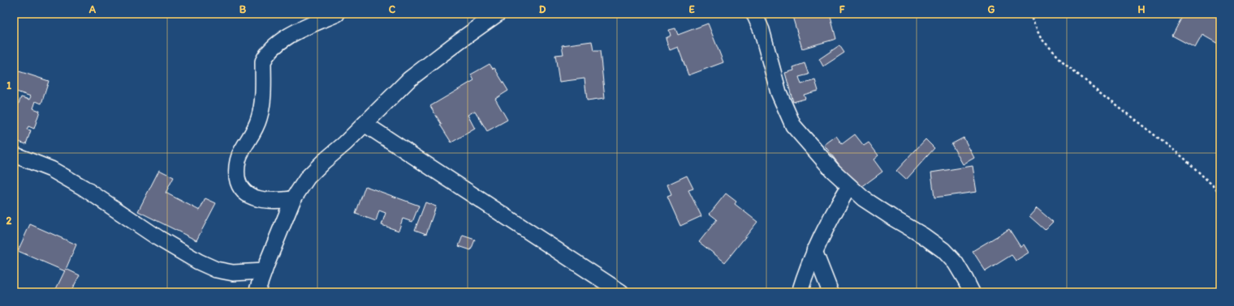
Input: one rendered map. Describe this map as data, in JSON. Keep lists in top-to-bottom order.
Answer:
{
  "grid": {
    "columns": [
      "A",
      "B",
      "C",
      "D",
      "E",
      "F",
      "G",
      "H"
    ],
    "rows": ["1", "2"]
  }
}
